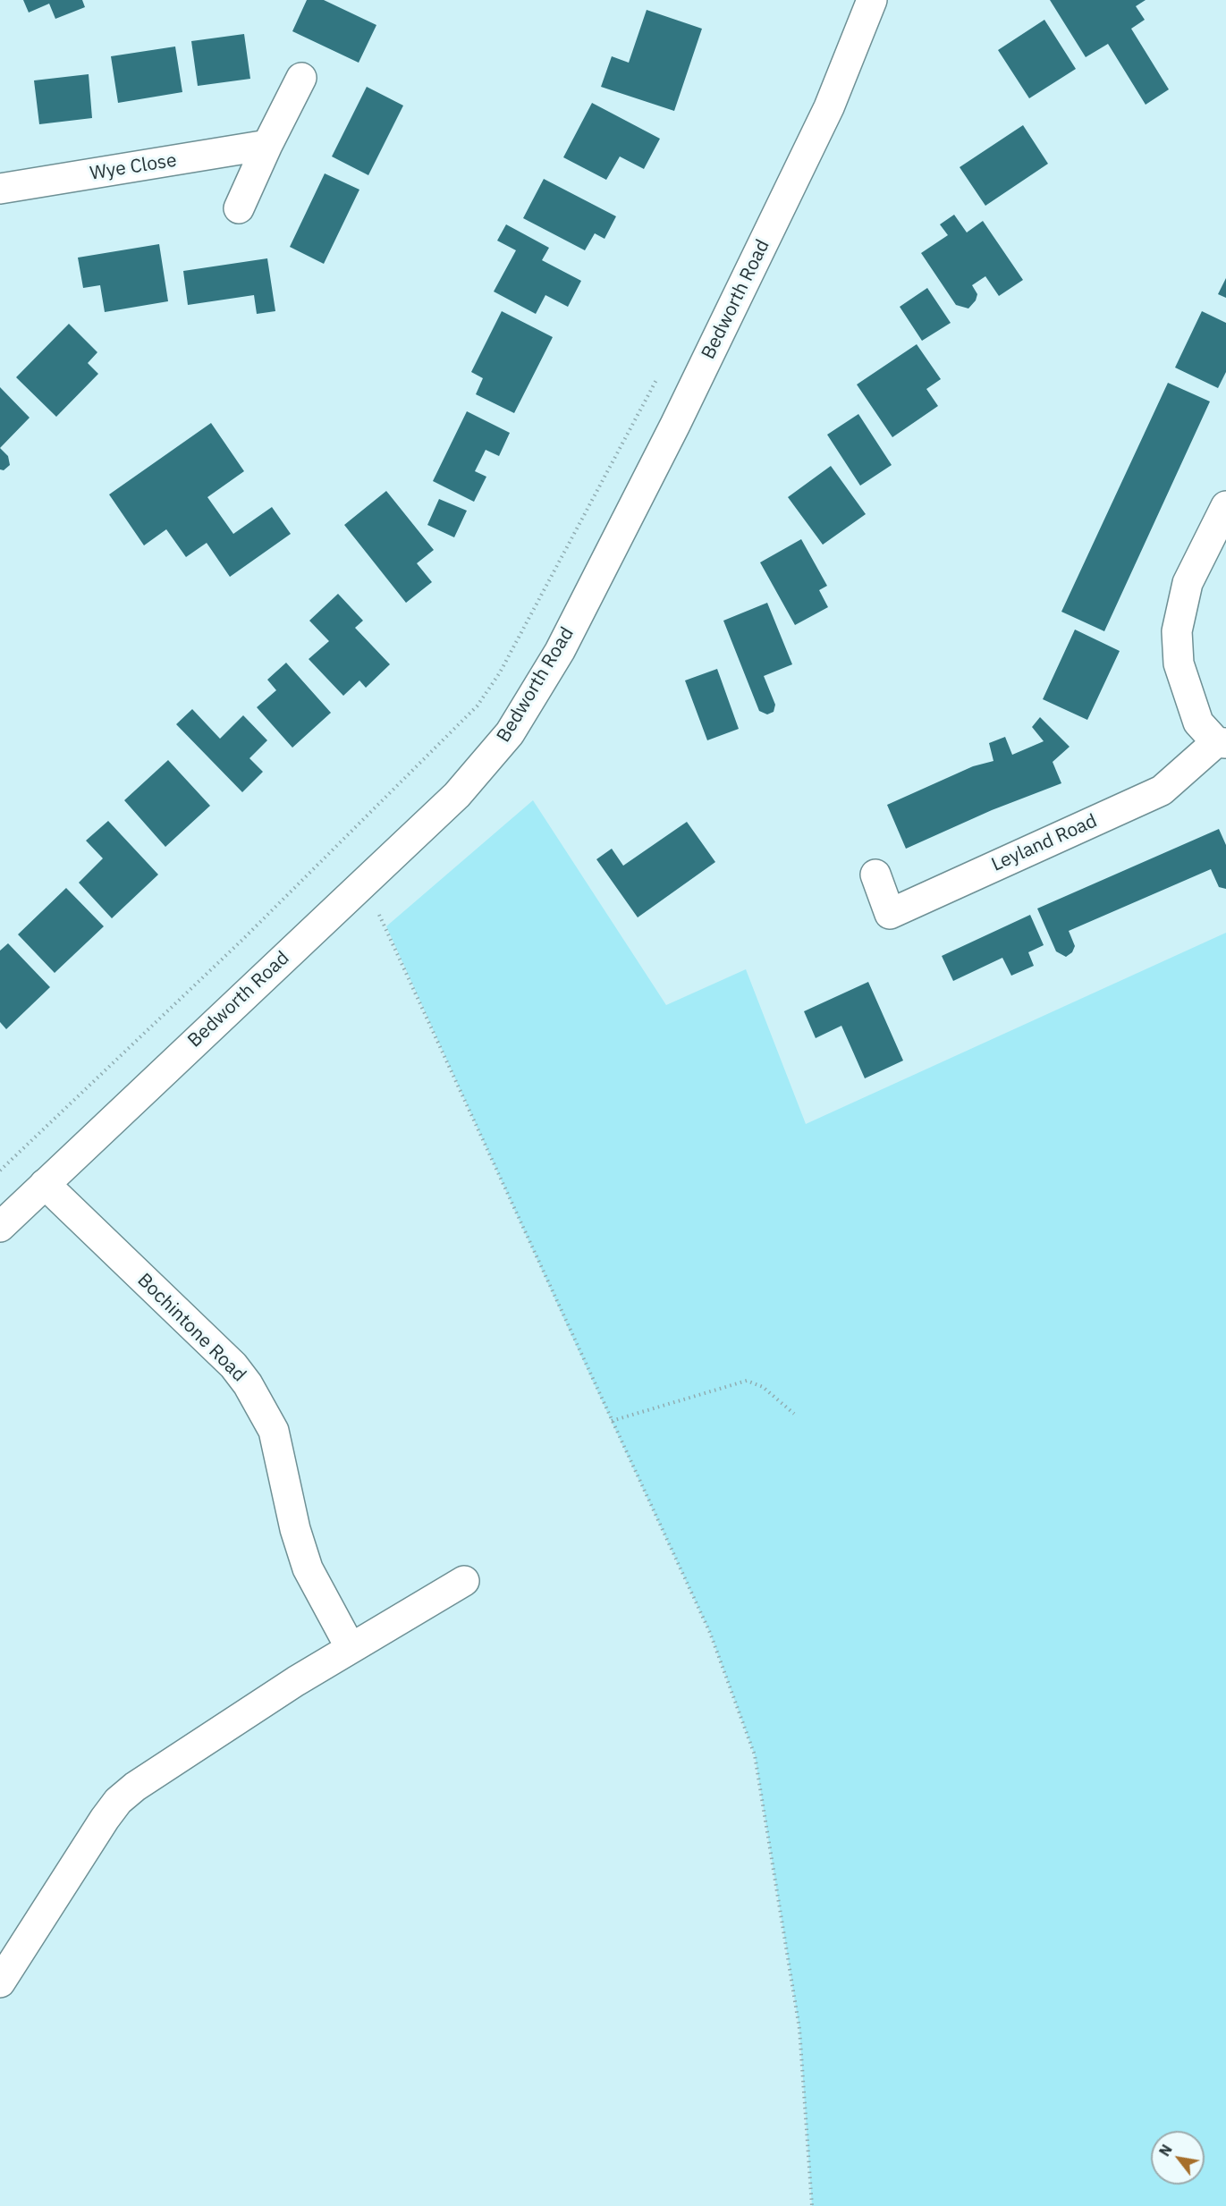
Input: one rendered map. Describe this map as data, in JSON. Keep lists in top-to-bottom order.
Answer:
{
  "streets": {
    "street": [
      "Wye Close",
      "Bedworth Road",
      "Leyland Road",
      "Bochintone Road"
    ]
  },
  "crossings": [
    ["Bedworth Road", "Bochintone Road"]
  ],
  "north": "top left"
}
